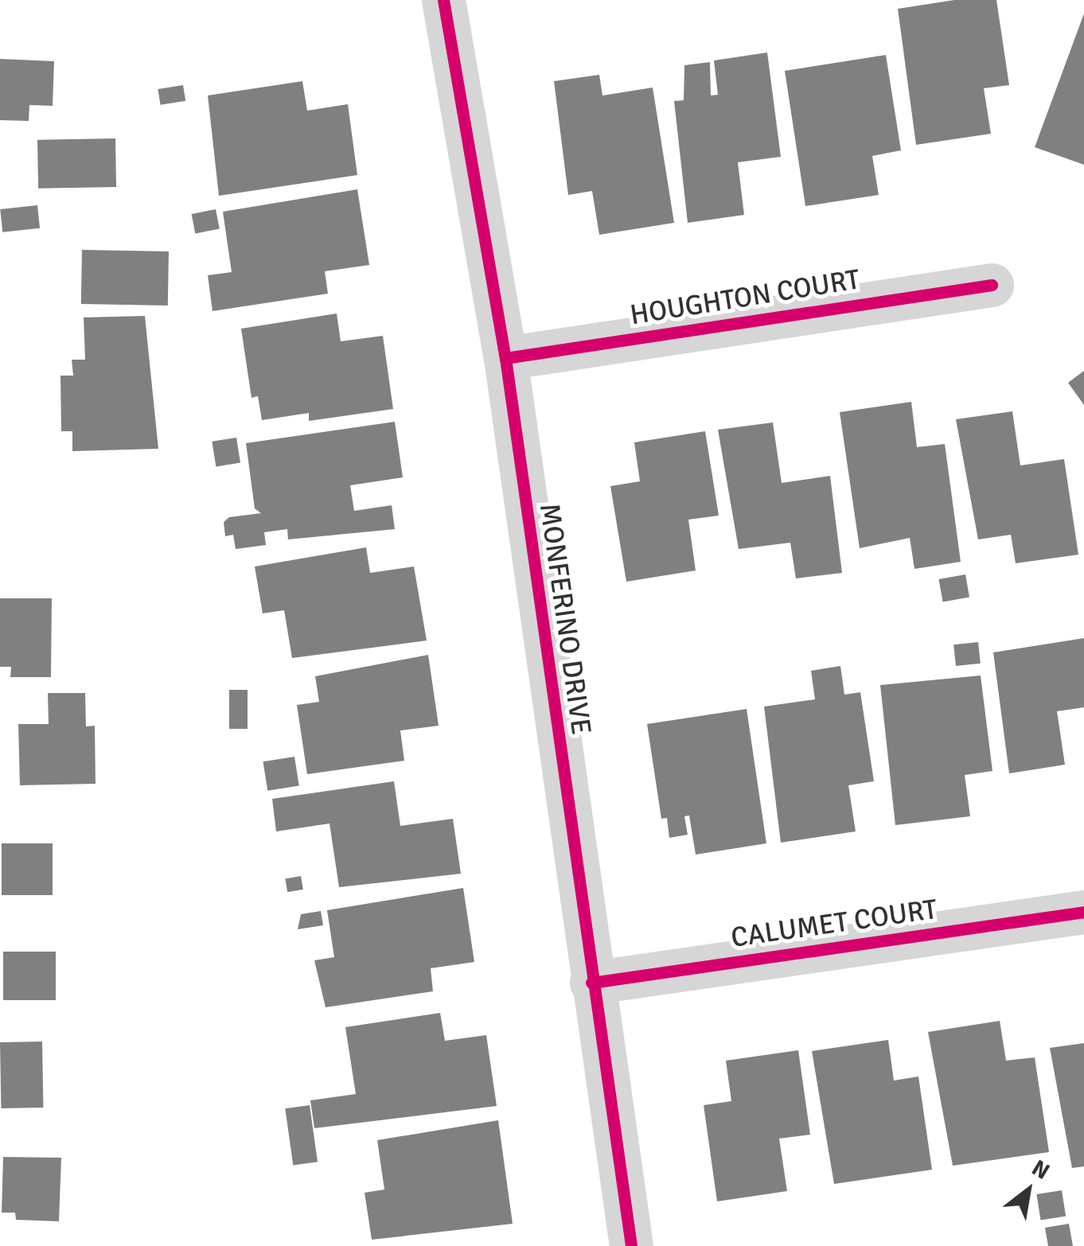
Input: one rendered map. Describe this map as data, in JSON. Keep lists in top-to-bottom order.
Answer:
{
  "streets": {
    "street": ["HOUGHTON COURT", "MONFERINO DRIVE", "CALUMET COURT"]
  },
  "crossings": [
    ["HOUGHTON COURT", "MONFERINO DRIVE"],
    ["MONFERINO DRIVE", "CALUMET COURT"]
  ],
  "north": "top right"
}
